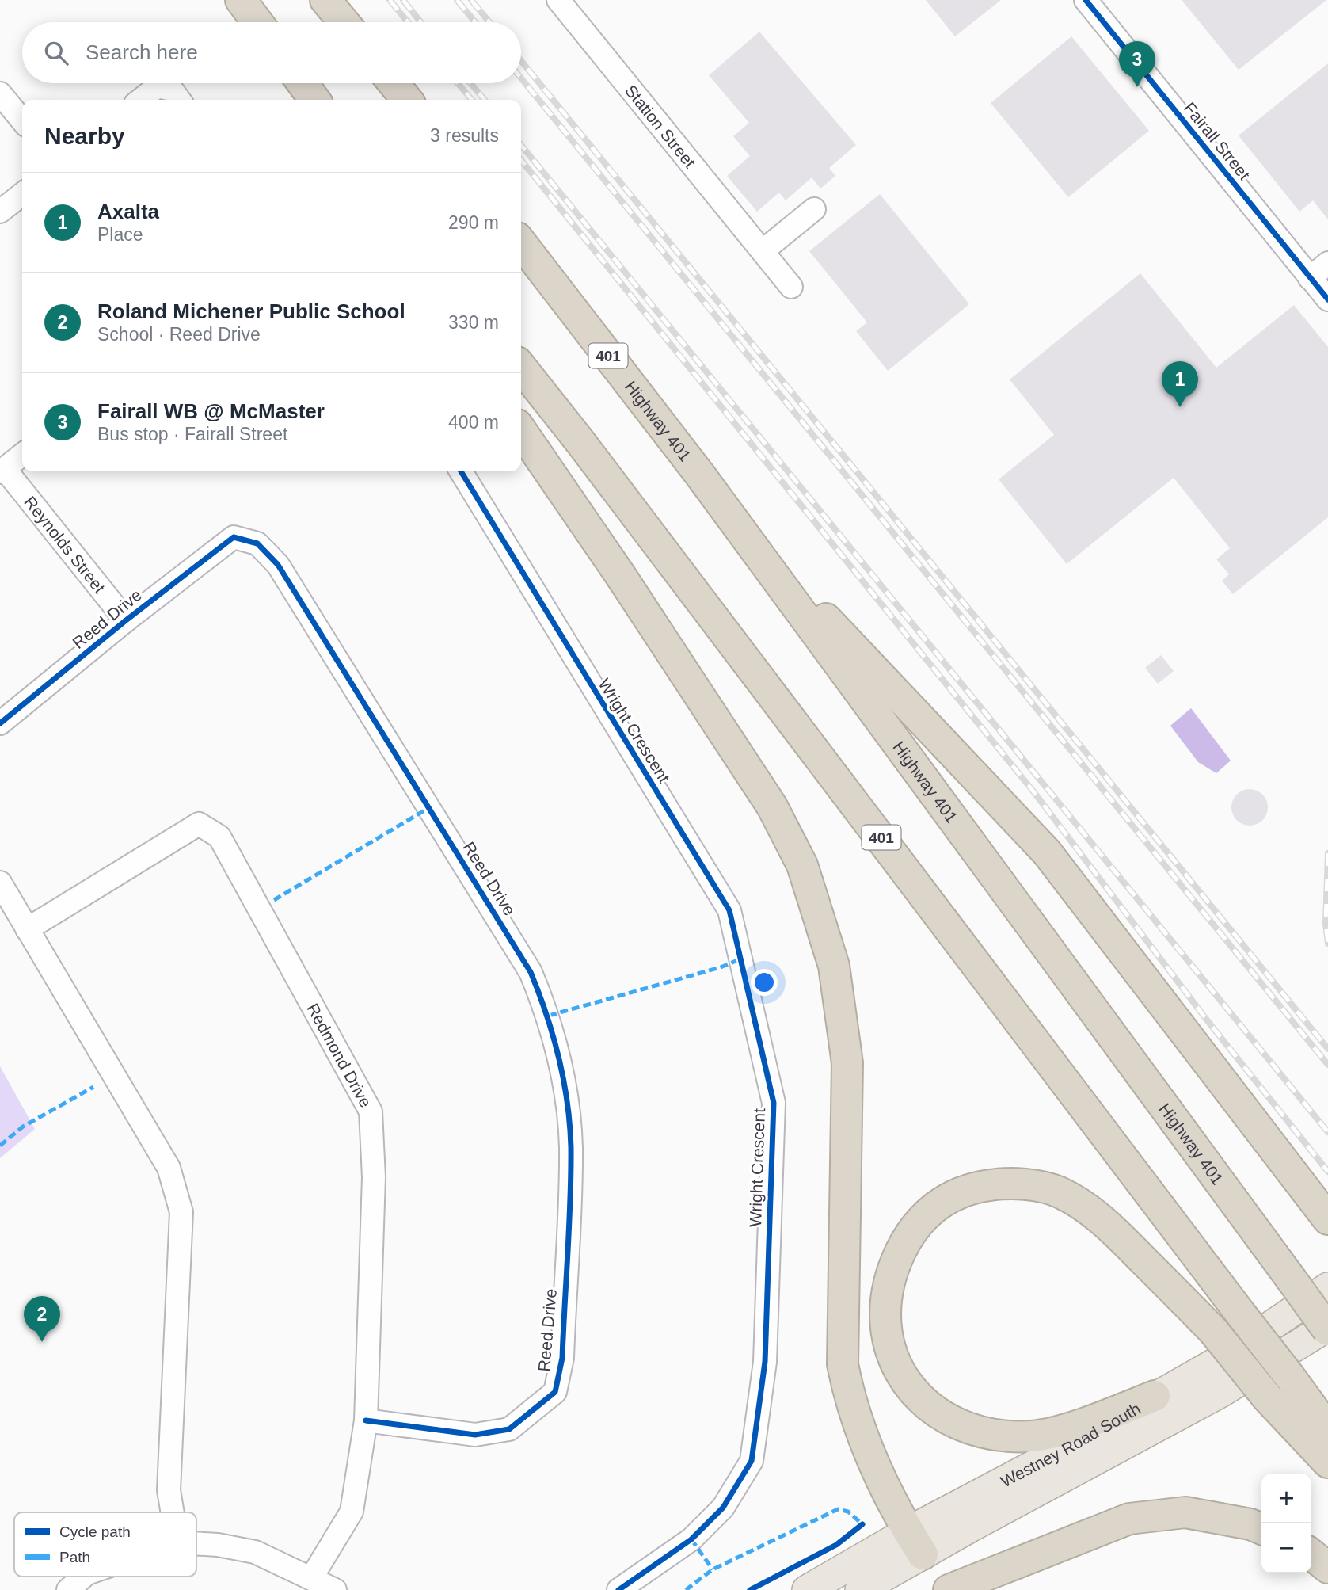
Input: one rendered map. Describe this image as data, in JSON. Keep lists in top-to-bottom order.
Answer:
{
  "streets": {
    "highway": ["401", "Highway 401"],
    "main road": ["Westney Road South"],
    "street": [
      "Station Street",
      "Fairall Street",
      "Reynolds Street",
      "Reed Drive",
      "Wright Crescent",
      "Redmond Drive"
    ]
  },
  "crossings": [
    ["Highway 401", "Westney Road South"],
    ["Reynolds Street", "Reed Drive"],
    ["Reed Drive", "Redmond Drive"]
  ],
  "legend": ["Cycle path", "Path"],
  "page": {
    "search": "Search here",
    "pins": ["3", "1", "2"],
    "heading": ["Nearby", "3 results"],
    "list": [
      {
        "mark": "1",
        "name": "Axalta",
        "note": "Place",
        "value": "290 m"
      },
      {
        "mark": "2",
        "name": "Roland Michener Public School",
        "note": "School · Reed Drive",
        "value": "330 m"
      },
      {
        "mark": "3",
        "name": "Fairall WB @ McMaster",
        "note": "Bus stop · Fairall Street",
        "value": "400 m"
      }
    ],
    "map_buttons": ["+", "−"]
  }
}
